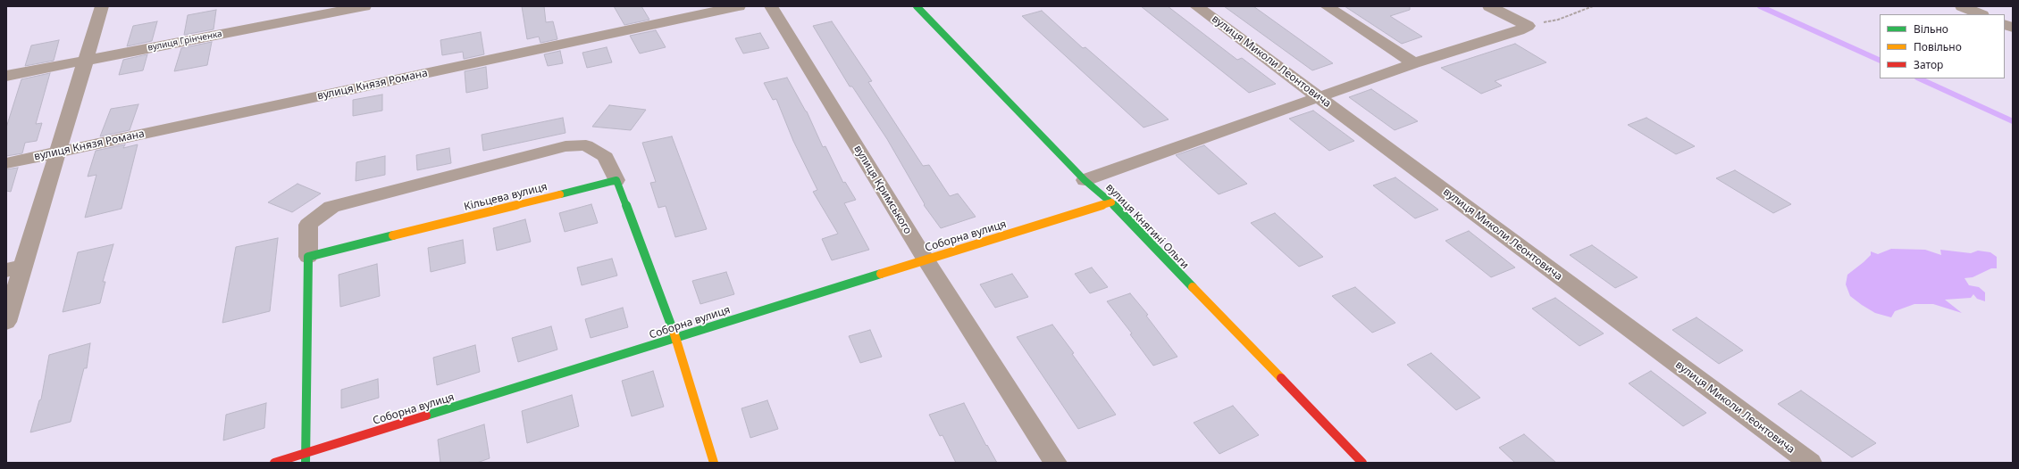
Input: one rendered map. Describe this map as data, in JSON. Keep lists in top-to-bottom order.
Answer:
{
  "streets": {
    "street": [
      "вулиця Грінченка",
      "вулиця Миколи Леонтовича",
      "вулиця Князя Романа",
      "вулиця Кримського",
      "Кільцева вулиця",
      "вулиця Княгині Ольги",
      "Соборна вулиця"
    ]
  },
  "crossings": [
    ["вулиця Кримського", "Соборна вулиця"],
    ["вулиця Княгині Ольги", "Соборна вулиця"]
  ],
  "legend": ["Вільно", "Повільно", "Затор"]
}
